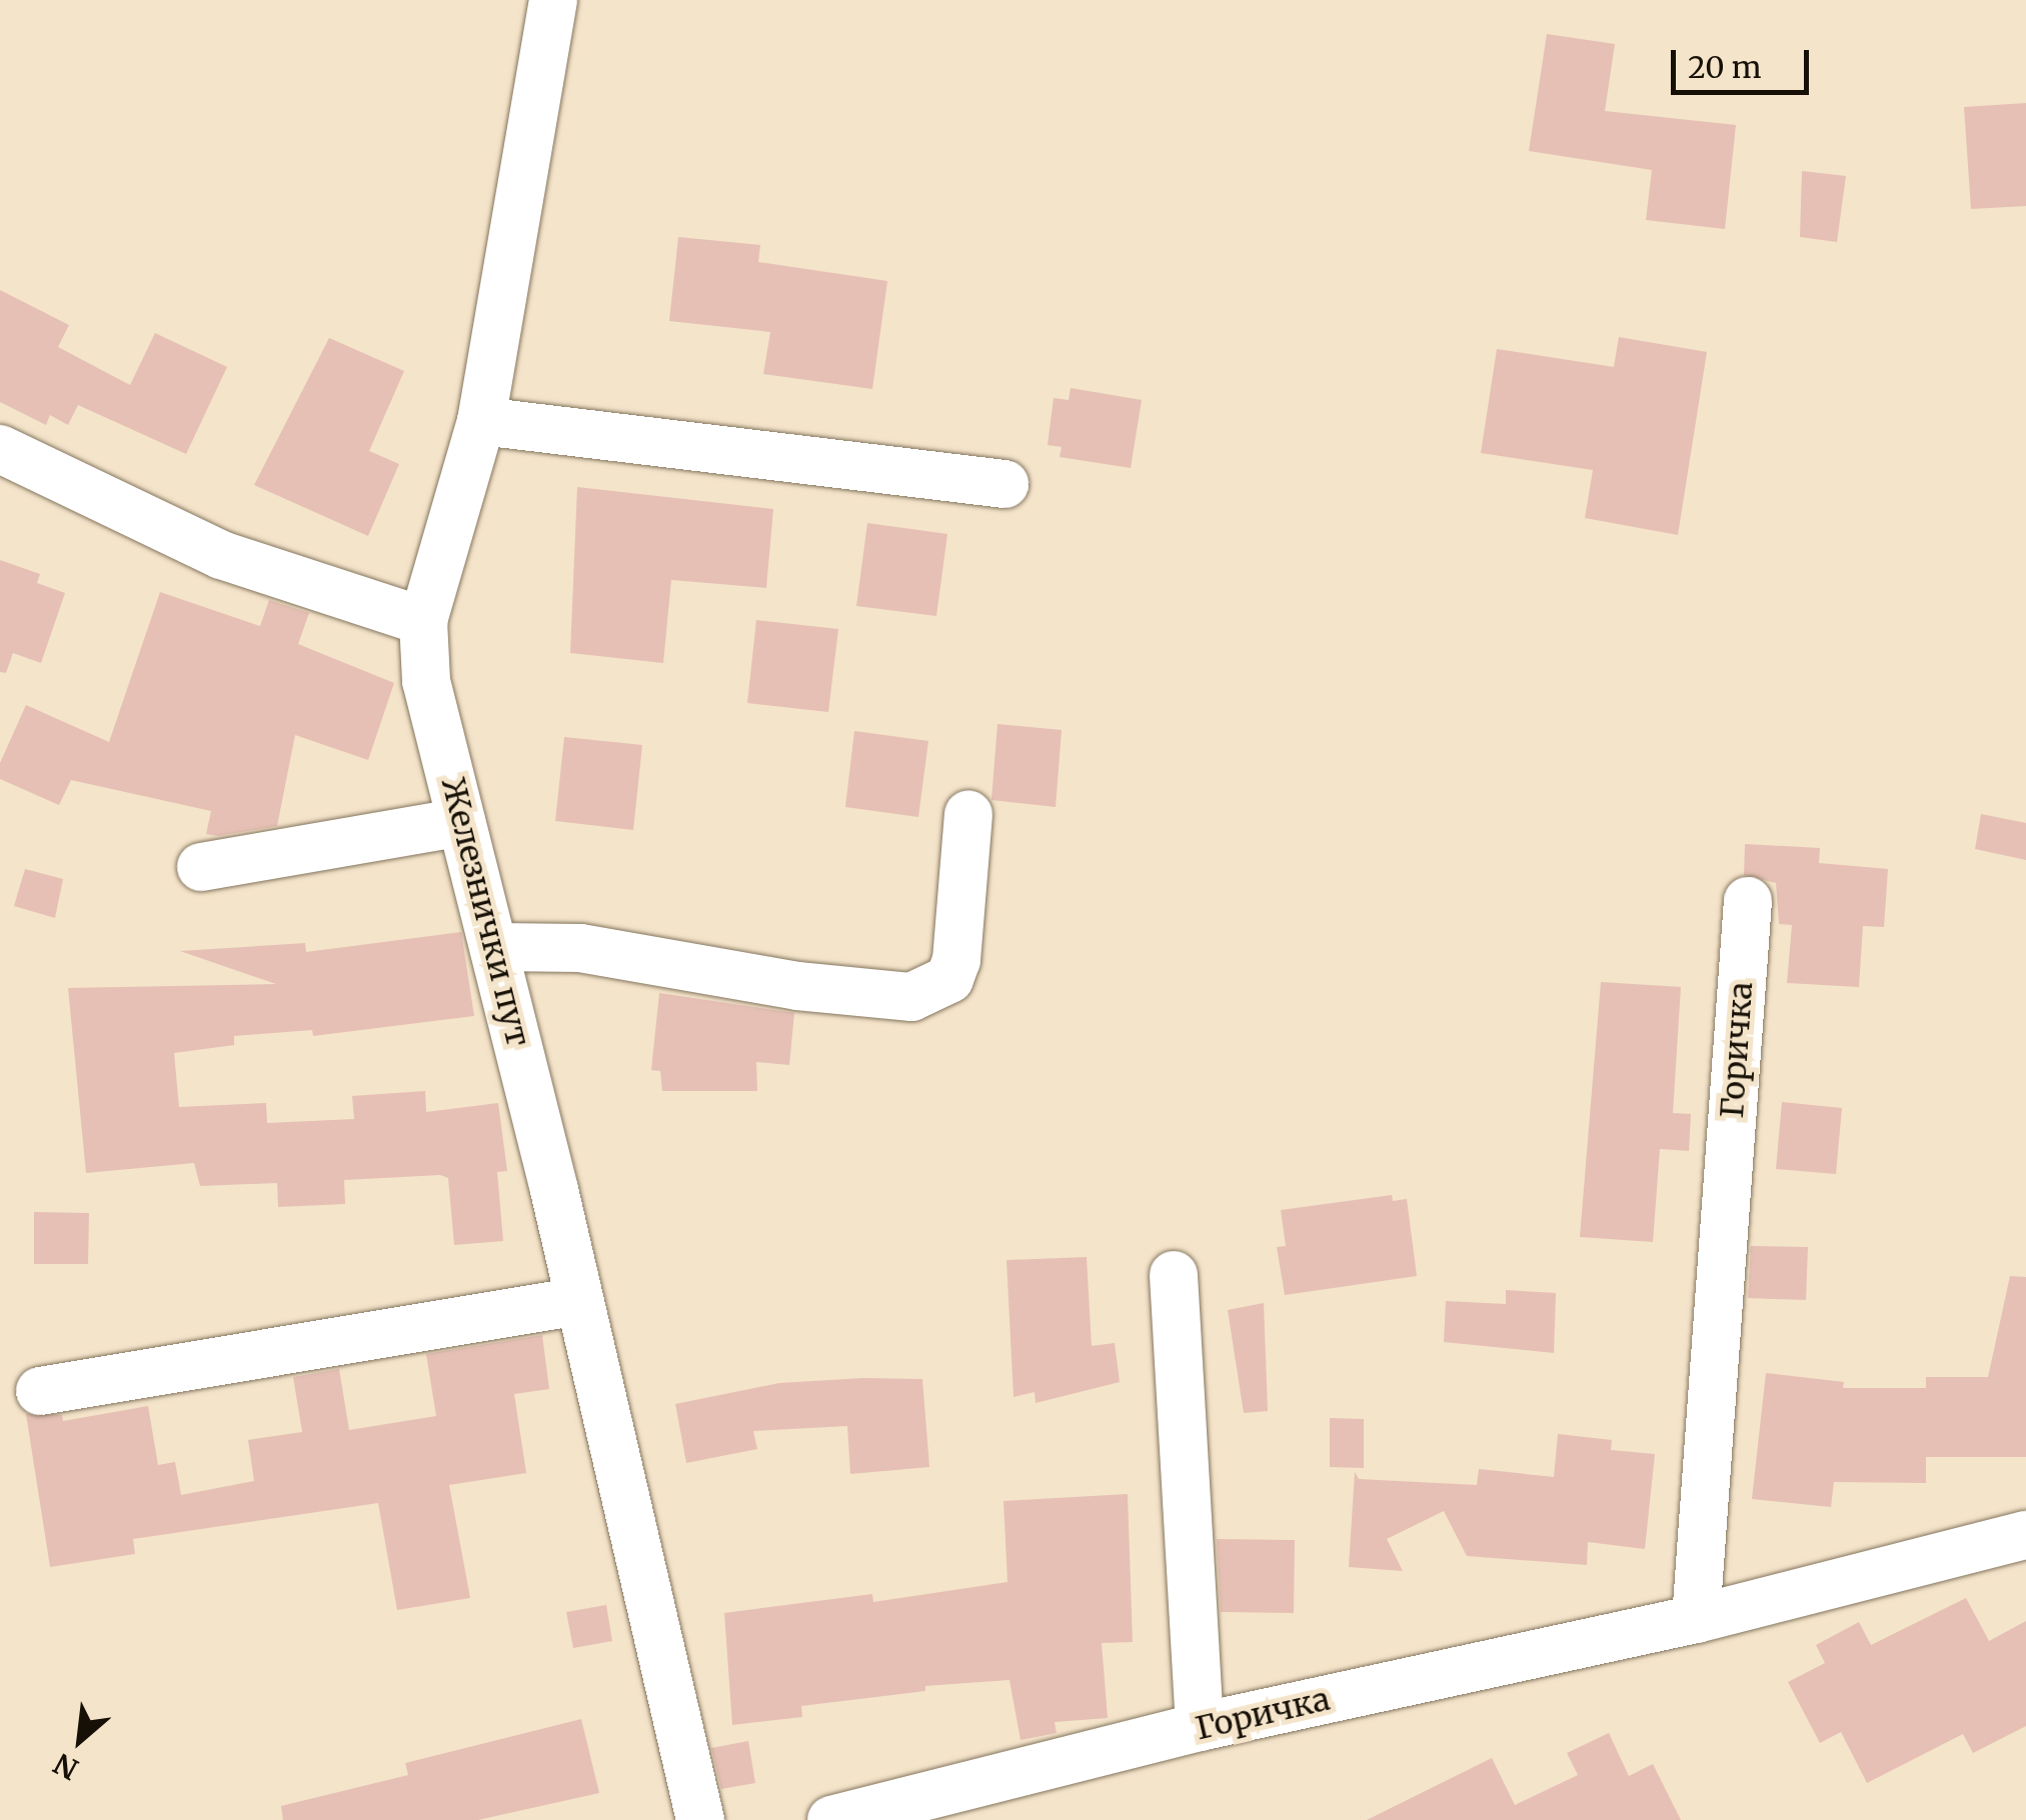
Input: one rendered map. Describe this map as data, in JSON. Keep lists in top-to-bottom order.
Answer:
{
  "streets": {
    "street": ["Железнички пут", "Горичка"]
  },
  "scale_bar": "20 m",
  "north": "bottom left"
}
